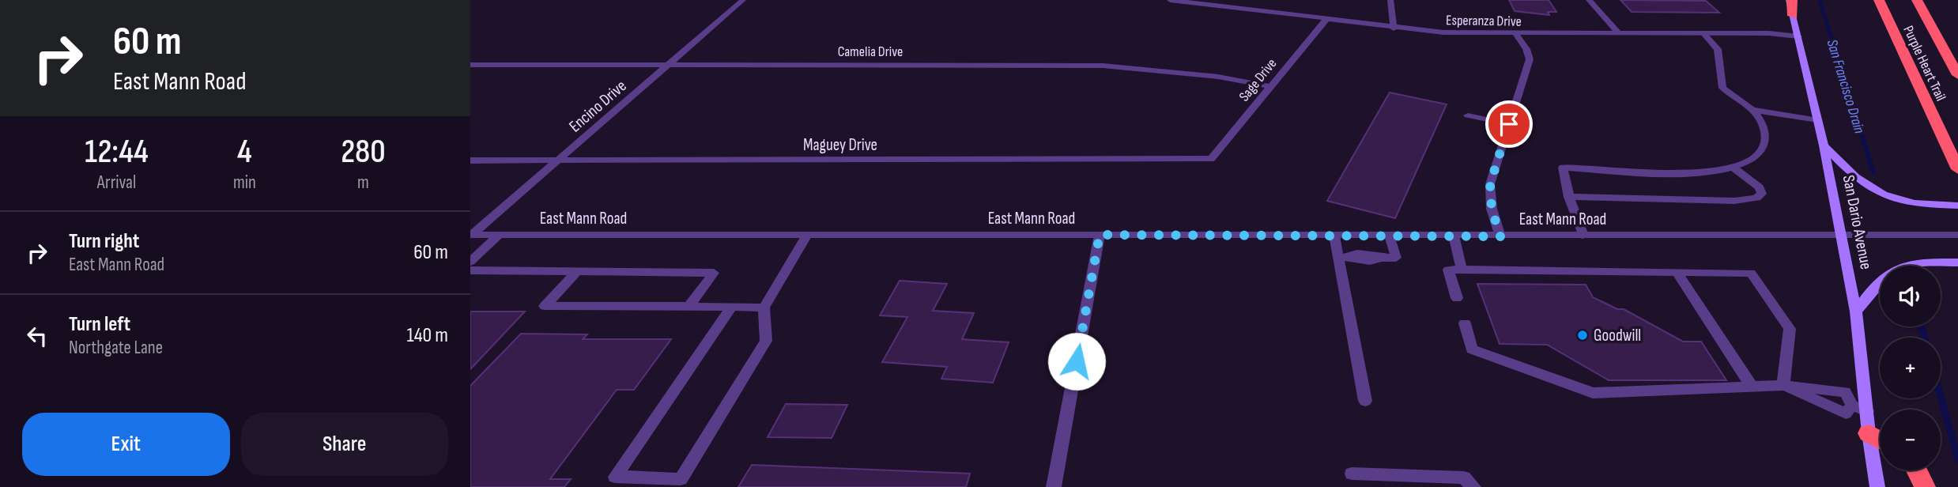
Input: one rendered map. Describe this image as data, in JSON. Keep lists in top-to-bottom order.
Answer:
{
  "streets": {
    "highway": ["Purple Heart Trail"],
    "main road": ["San Dario Avenue"],
    "street": [
      "Esperanza Drive",
      "Camelia Drive",
      "Sage Drive",
      "Encino Drive",
      "Maguey Drive",
      "East Mann Road"
    ]
  },
  "crossings": [
    ["Esperanza Drive", "Sage Drive"],
    ["Esperanza Drive", "San Dario Avenue"],
    ["Camelia Drive", "Sage Drive"],
    ["Camelia Drive", "Encino Drive"],
    ["Sage Drive", "Maguey Drive"],
    ["Encino Drive", "Maguey Drive"],
    ["Encino Drive", "East Mann Road"],
    ["East Mann Road", "San Dario Avenue"]
  ],
  "water": ["San Francisco Drain"],
  "places": ["Goodwill"],
  "page": {
    "turn": ["60 m", "East Mann Road"],
    "eta": [
      "12:44",
      "Arrival",
      "4",
      "min",
      "280",
      "m"
    ],
    "list": [
      {
        "name": "Turn right",
        "note": "East Mann Road",
        "value": "60 m"
      },
      {
        "name": "Turn left",
        "note": "Northgate Lane",
        "value": "140 m"
      }
    ],
    "map_buttons": ["+", "−"],
    "buttons": ["Exit", "Share"]
  }
}
